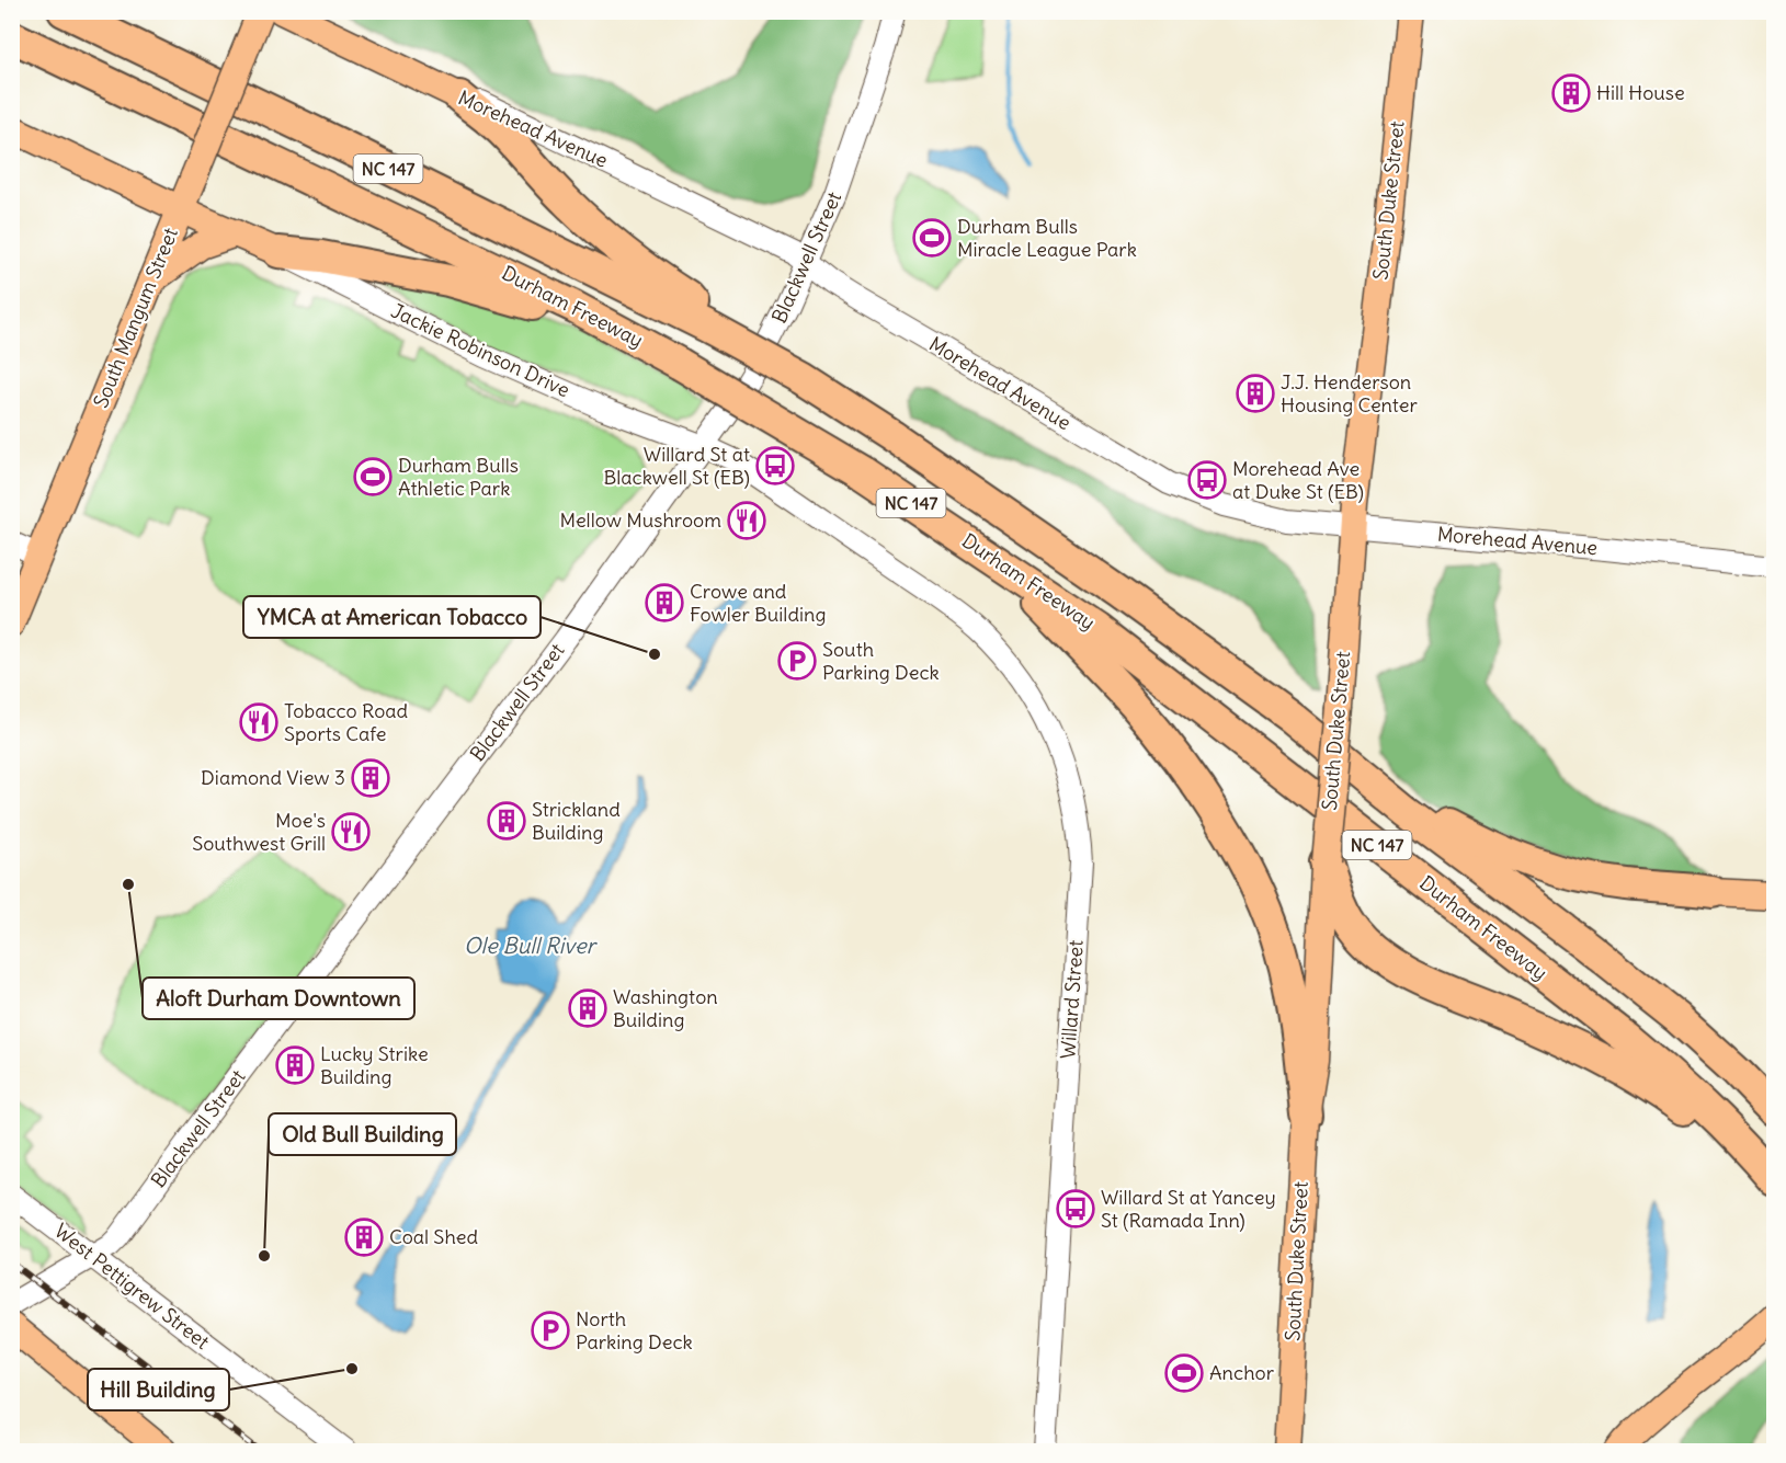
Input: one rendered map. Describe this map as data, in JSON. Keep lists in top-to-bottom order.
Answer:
{
  "streets": {
    "highway": ["NC 147", "Durham Freeway"],
    "main road": [
      "Morehead Avenue",
      "South Duke Street",
      "South Mangum Street",
      "Jackie Robinson Drive"
    ],
    "street": ["Blackwell Street", "Willard Street", "West Pettigrew Street"]
  },
  "crossings": [
    ["Morehead Avenue", "South Duke Street"],
    ["Morehead Avenue", "Blackwell Street"],
    ["Blackwell Street", "Jackie Robinson Drive"],
    ["Blackwell Street", "West Pettigrew Street"],
    ["South Mangum Street", "Jackie Robinson Drive"],
    ["Jackie Robinson Drive", "Willard Street"]
  ],
  "water": ["Ole Bull River"],
  "places": {
    "building": [
      "Hill House",
      "J.J. Henderson Housing Center",
      "Crowe and Fowler Building",
      "Diamond View 3",
      "Strickland Building",
      "Washington Building",
      "Lucky Strike Building",
      "Coal Shed"
    ],
    "sports": ["Durham Bulls Miracle League Park", "Durham Bulls Athletic Park", "Anchor"],
    "bus stop": ["Willard St at Blackwell St (EB)", "Morehead Ave at Duke St (EB)", "Willard St at Yancey St (Ramada Inn)"],
    "restaurant": ["Mellow Mushroom", "Tobacco Road Sports Cafe", "Moe's Southwest Grill"],
    "other": [
      "YMCA at American Tobacco",
      "Aloft Durham Downtown",
      "Old Bull Building",
      "Hill Building"
    ],
    "parking": ["South Parking Deck", "North Parking Deck"]
  }
}
